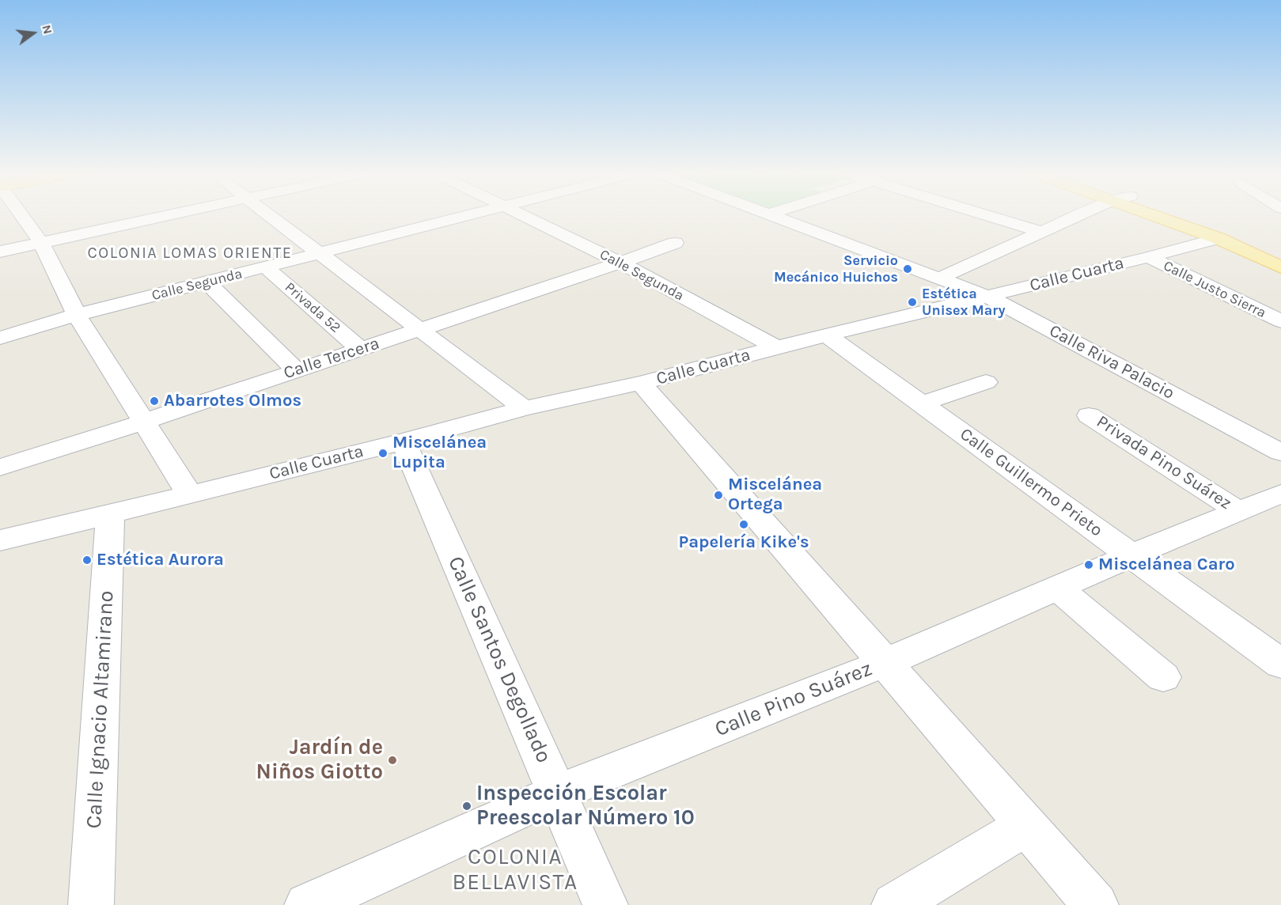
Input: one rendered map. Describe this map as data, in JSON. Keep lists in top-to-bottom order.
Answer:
{
  "streets": {
    "street": [
      "Calle Cuarta",
      "Calle Segunda",
      "Calle Justo Sierra",
      "Privada 52",
      "Calle Tercera",
      "Calle Riva Palacio",
      "Privada Pino Suárez",
      "Calle Guillermo Prieto",
      "Calle Santos Degollado",
      "Calle Pino Suárez",
      "Calle Ignacio Altamirano"
    ]
  },
  "crossings": [
    ["Calle Cuarta", "Calle Segunda"],
    ["Calle Cuarta", "Calle Justo Sierra"],
    ["Calle Cuarta", "Calle Riva Palacio"],
    ["Calle Cuarta", "Calle Guillermo Prieto"],
    ["Calle Cuarta", "Calle Santos Degollado"],
    ["Calle Cuarta", "Calle Ignacio Altamirano"],
    ["Calle Segunda", "Privada 52"],
    ["Calle Segunda", "Calle Tercera"],
    ["Privada 52", "Calle Tercera"],
    ["Privada Pino Suárez", "Calle Pino Suárez"],
    ["Calle Guillermo Prieto", "Calle Pino Suárez"],
    ["Calle Santos Degollado", "Calle Pino Suárez"]
  ],
  "districts": ["COLONIA LOMAS ORIENTE", "COLONIA BELLAVISTA"],
  "places": [
    "Servicio Mecánico Huichos",
    "Estética Unisex Mary",
    "Abarrotes Olmos",
    "Miscelánea Lupita",
    "Miscelánea Ortega",
    "Papelería Kike's",
    "Estética Aurora",
    "Miscelánea Caro",
    "Jardín de Niños Giotto",
    "Inspección Escolar Preescolar Número 10"
  ],
  "north": "right"
}
